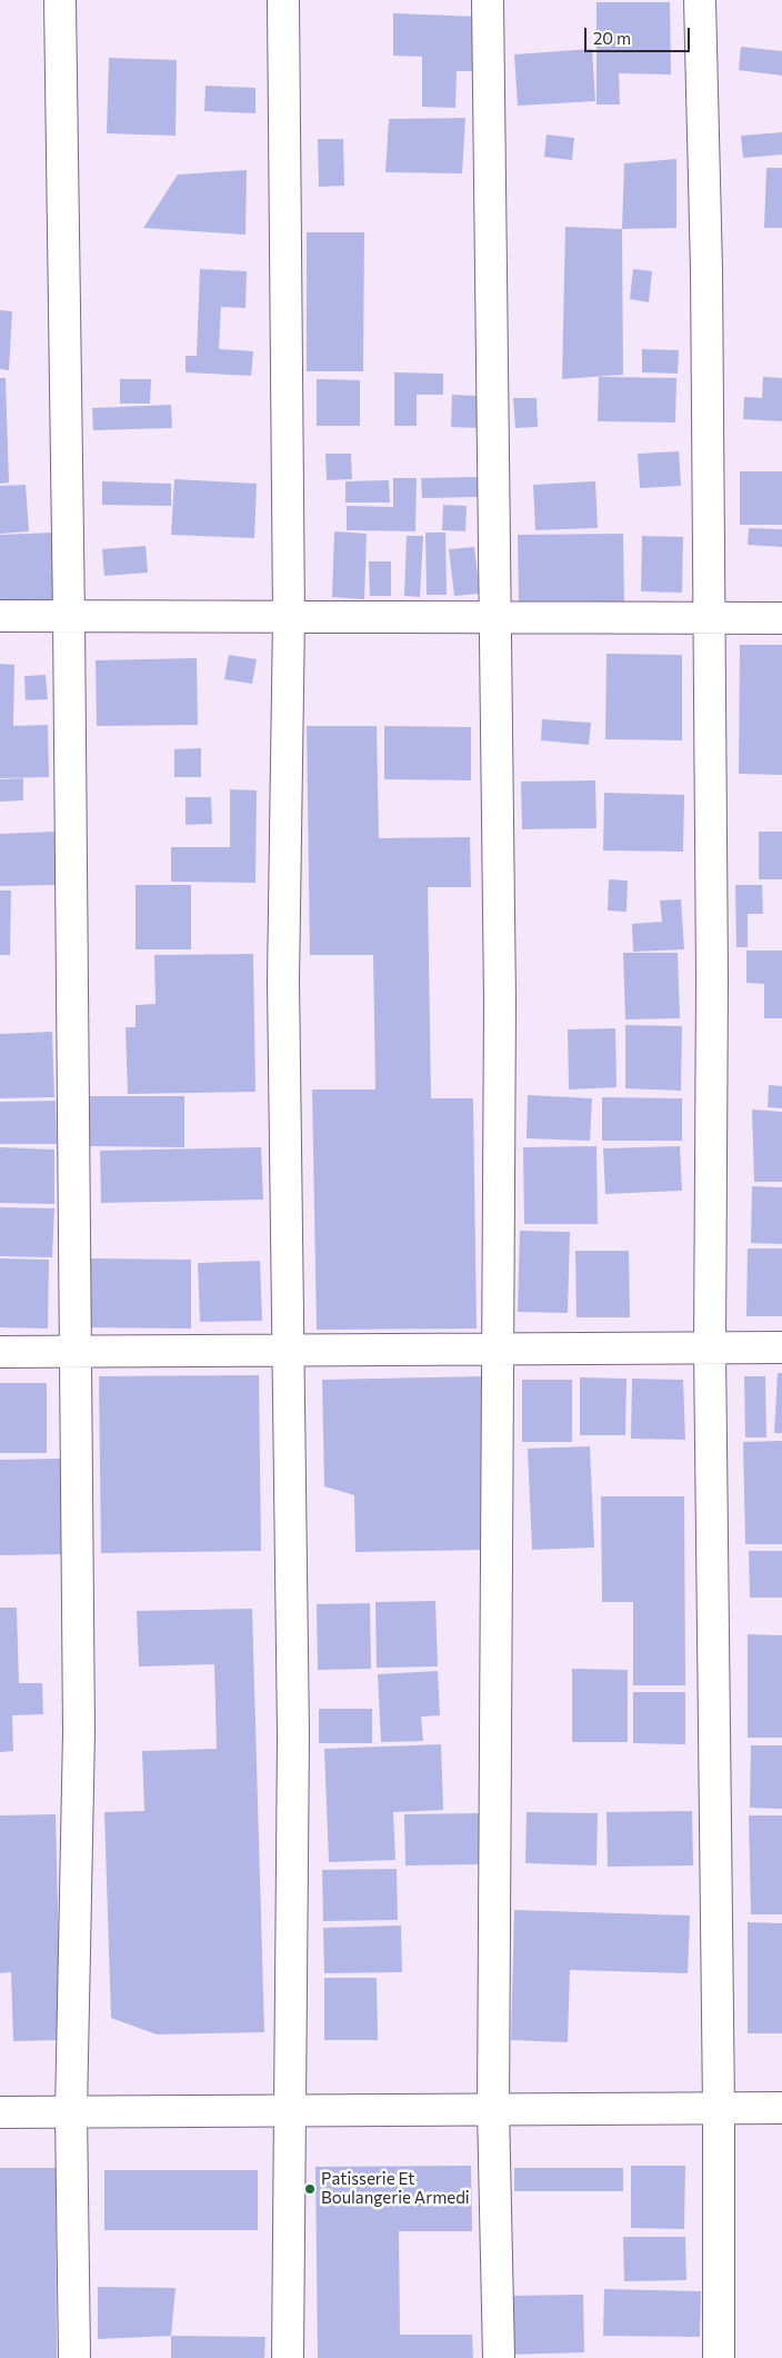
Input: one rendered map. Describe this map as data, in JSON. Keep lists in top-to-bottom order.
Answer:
{
  "places": ["Patisserie Et Boulangerie Armedi"],
  "scale_bar": "20 m"
}
